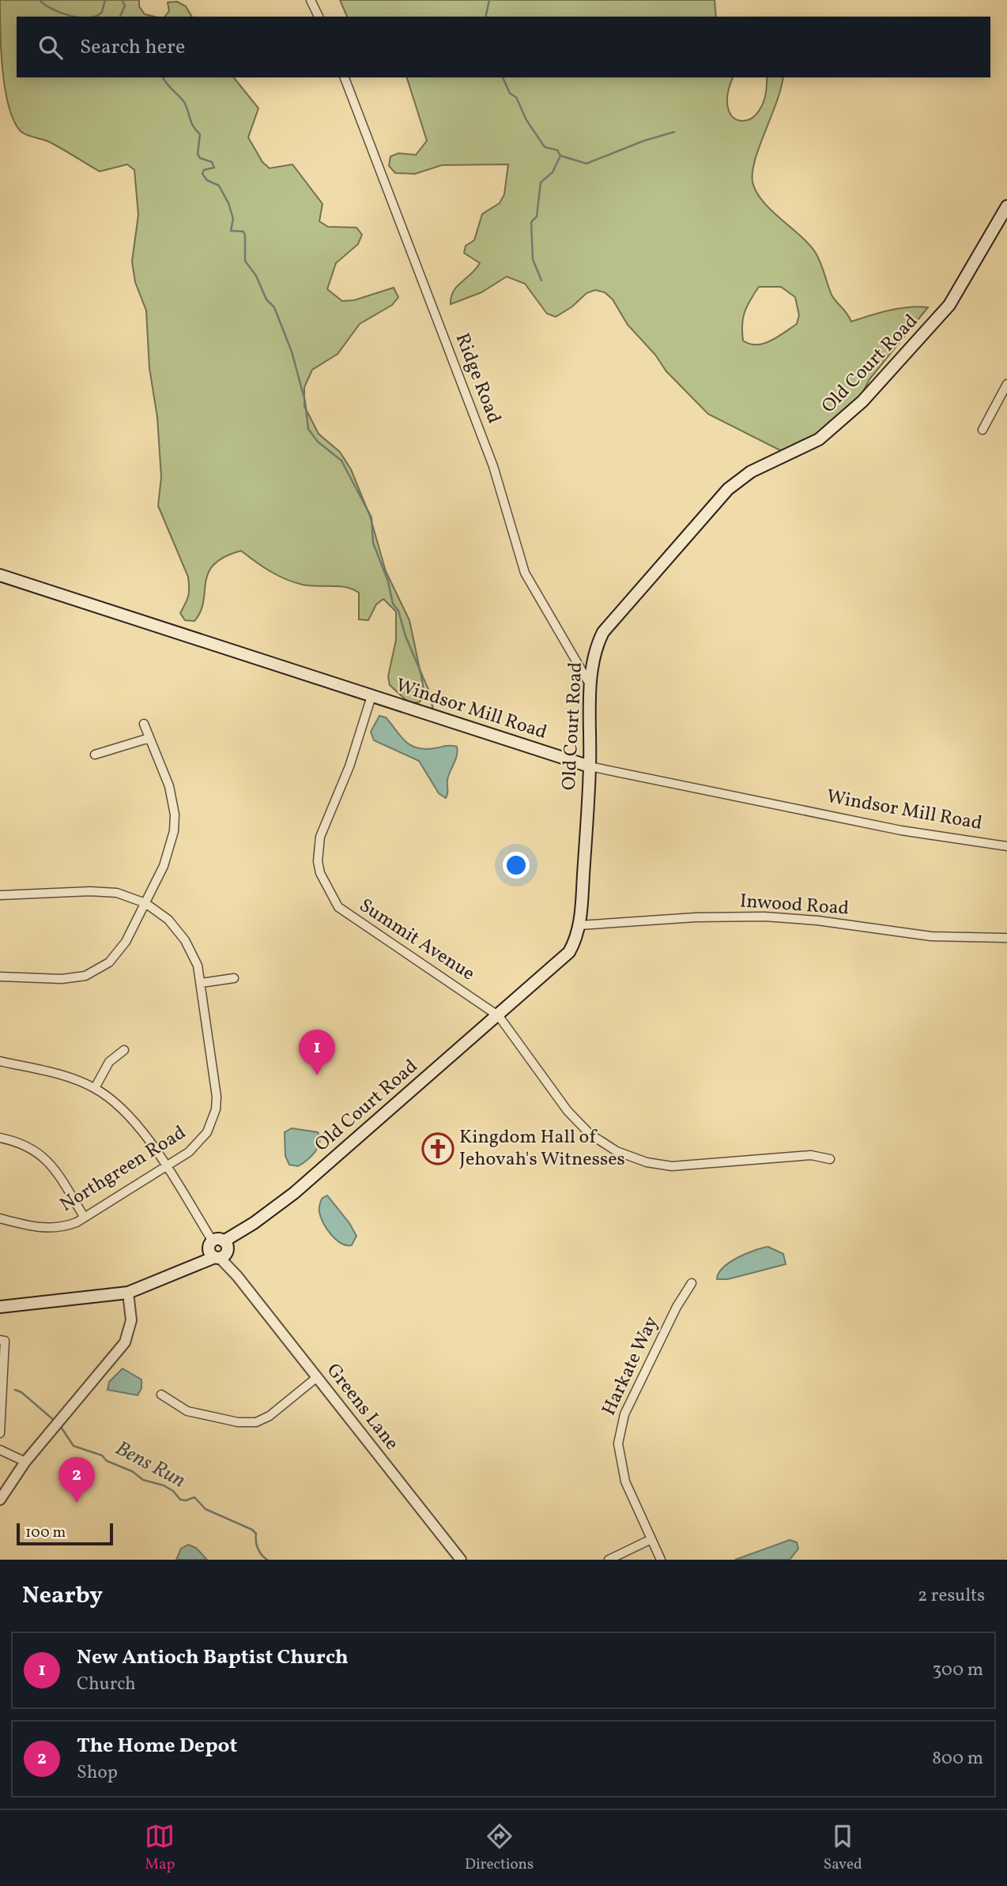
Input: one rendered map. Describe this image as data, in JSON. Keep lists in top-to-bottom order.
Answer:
{
  "streets": {
    "main road": ["Old Court Road", "Windsor Mill Road"],
    "street": [
      "Ridge Road",
      "Inwood Road",
      "Summit Avenue",
      "Northgreen Road",
      "Harkate Way",
      "Greens Lane"
    ]
  },
  "crossings": [
    ["Old Court Road", "Ridge Road"],
    ["Old Court Road", "Windsor Mill Road"],
    ["Old Court Road", "Inwood Road"],
    ["Old Court Road", "Summit Avenue"],
    ["Old Court Road", "Greens Lane"],
    ["Windsor Mill Road", "Summit Avenue"],
    ["Northgreen Road", "Greens Lane"]
  ],
  "water": ["Bens Run"],
  "places": {
    "church": ["Kingdom Hall of Jehovah's Witnesses"]
  },
  "scale_bar": "100 m",
  "page": {
    "search": "Search here",
    "pins": ["1", "2"],
    "scale": "100 m",
    "heading": ["Nearby", "2 results"],
    "list": [
      {
        "mark": "1",
        "name": "New Antioch Baptist Church",
        "note": "Church",
        "value": "300 m"
      },
      {
        "mark": "2",
        "name": "The Home Depot",
        "note": "Shop",
        "value": "800 m"
      }
    ],
    "nav": ["Map", "Directions", "Saved"]
  }
}
